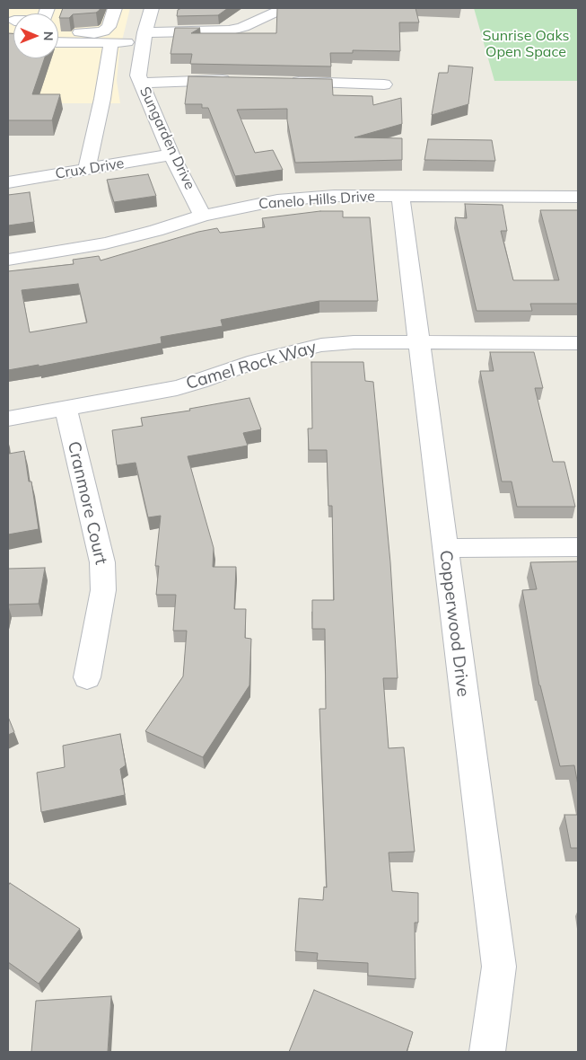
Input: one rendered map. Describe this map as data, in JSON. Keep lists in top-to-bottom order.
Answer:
{
  "streets": {
    "street": [
      "Sungarden Drive",
      "Crux Drive",
      "Canelo Hills Drive",
      "Camel Rock Way",
      "Cranmore Court",
      "Copperwood Drive"
    ]
  },
  "crossings": [
    ["Sungarden Drive", "Crux Drive"],
    ["Sungarden Drive", "Canelo Hills Drive"],
    ["Canelo Hills Drive", "Copperwood Drive"],
    ["Camel Rock Way", "Cranmore Court"],
    ["Camel Rock Way", "Copperwood Drive"]
  ],
  "parks": ["Sunrise Oaks Open Space"],
  "north": "right"
}
